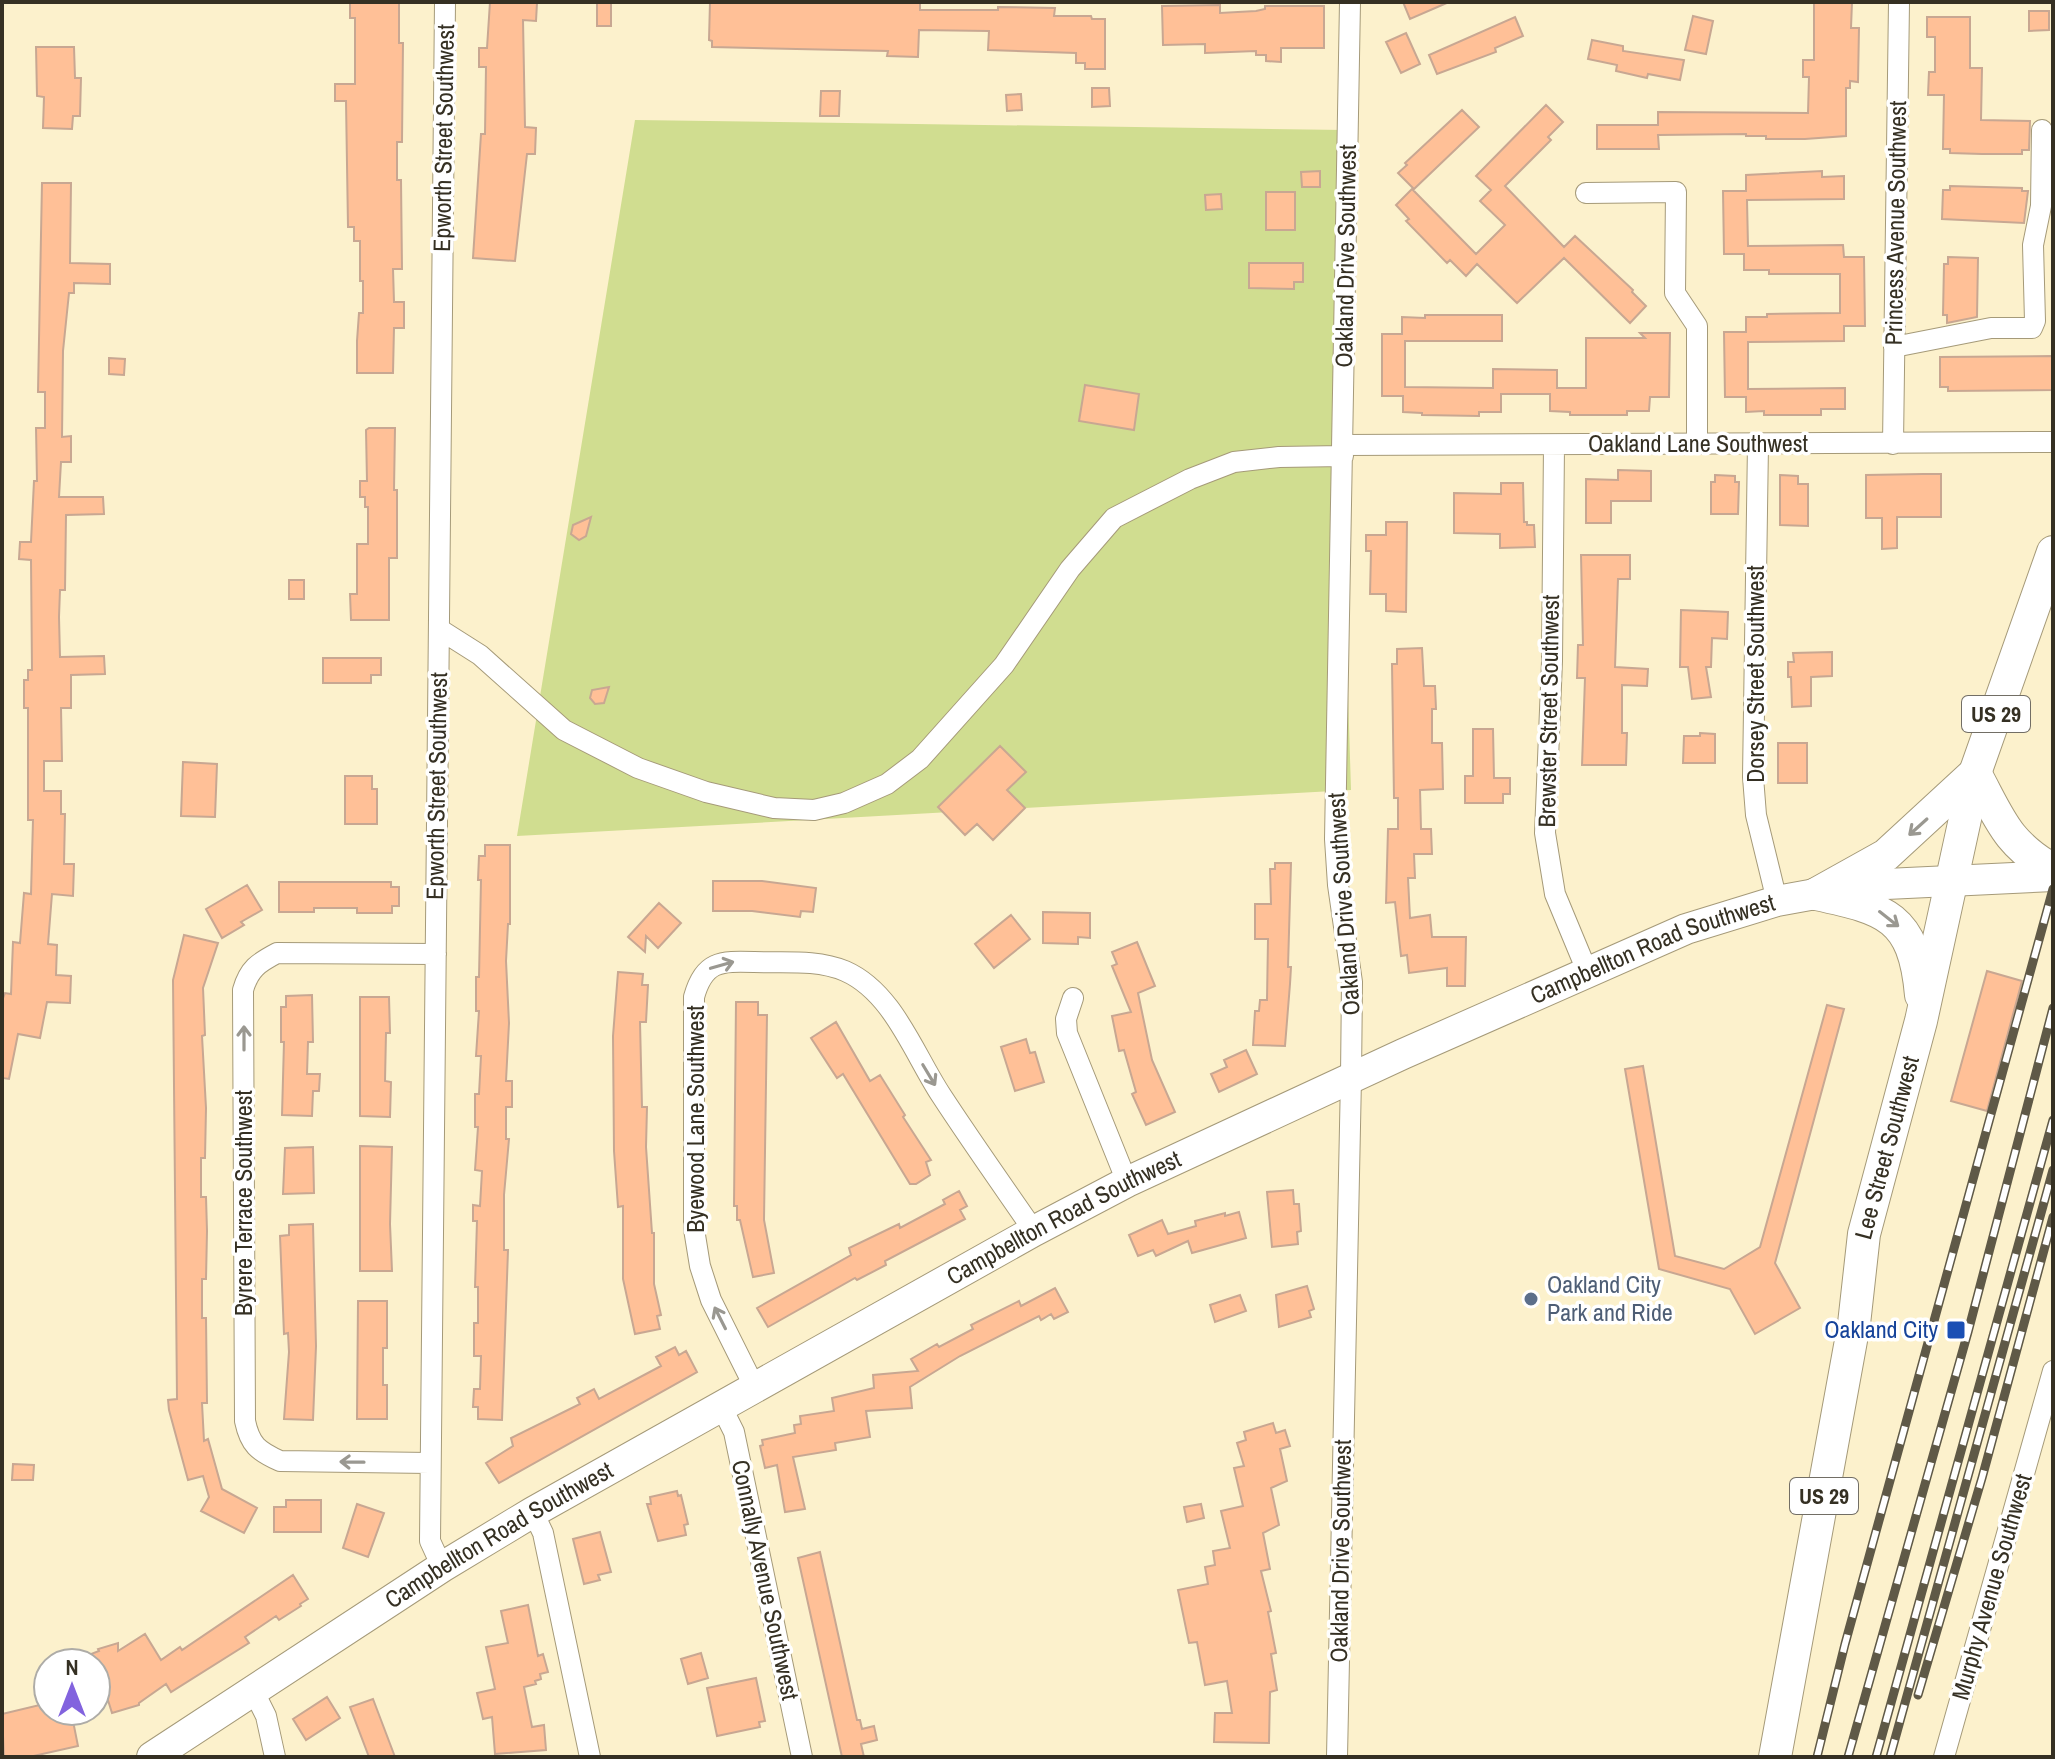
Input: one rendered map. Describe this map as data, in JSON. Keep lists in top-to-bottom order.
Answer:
{
  "streets": {
    "main road": ["US 29", "Campbellton Road Southwest", "Lee Street Southwest"],
    "street": [
      "Epworth Street Southwest",
      "Princess Avenue Southwest",
      "Oakland Drive Southwest",
      "Oakland Lane Southwest",
      "Dorsey Street Southwest",
      "Brewster Street Southwest",
      "Byewood Lane Southwest",
      "Byrere Terrace Southwest",
      "Connally Avenue Southwest",
      "Murphy Avenue Southwest"
    ]
  },
  "crossings": [
    ["Epworth Street Southwest", "Oakland Lane Southwest"],
    ["Epworth Street Southwest", "Campbellton Road Southwest"],
    ["Epworth Street Southwest", "Byrere Terrace Southwest"],
    ["Princess Avenue Southwest", "Oakland Lane Southwest"],
    ["Oakland Drive Southwest", "Oakland Lane Southwest"],
    ["Oakland Drive Southwest", "Campbellton Road Southwest"],
    ["Oakland Lane Southwest", "Dorsey Street Southwest"],
    ["Oakland Lane Southwest", "Brewster Street Southwest"],
    ["Dorsey Street Southwest", "Campbellton Road Southwest"],
    ["Brewster Street Southwest", "Campbellton Road Southwest"],
    ["Campbellton Road Southwest", "Byewood Lane Southwest"],
    ["Campbellton Road Southwest", "Lee Street Southwest"],
    ["Campbellton Road Southwest", "Connally Avenue Southwest"]
  ],
  "places": {
    "other": ["Oakland City Park and Ride"],
    "transit": ["Oakland City"]
  },
  "north": "top"
}
